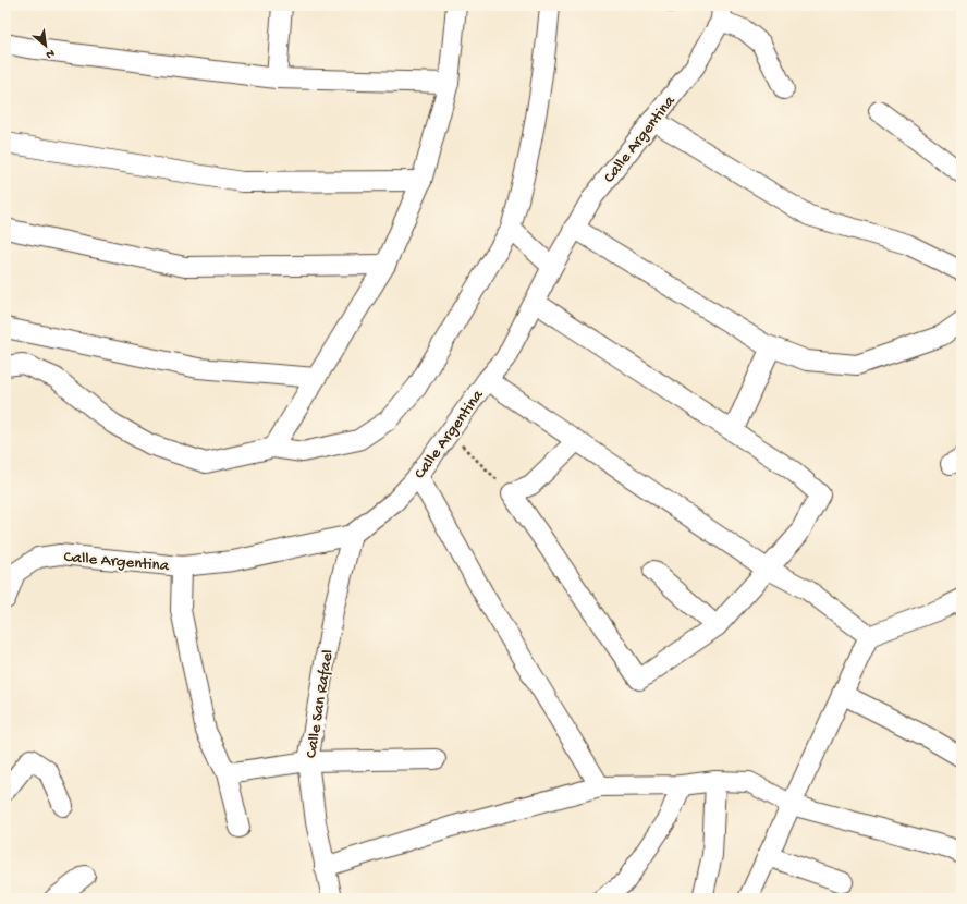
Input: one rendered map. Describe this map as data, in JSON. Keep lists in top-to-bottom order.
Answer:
{
  "streets": {
    "street": ["Calle Argentina", "Calle San Rafael"]
  },
  "crossings": [
    ["Calle Argentina", "Calle San Rafael"]
  ],
  "north": "bottom right"
}
